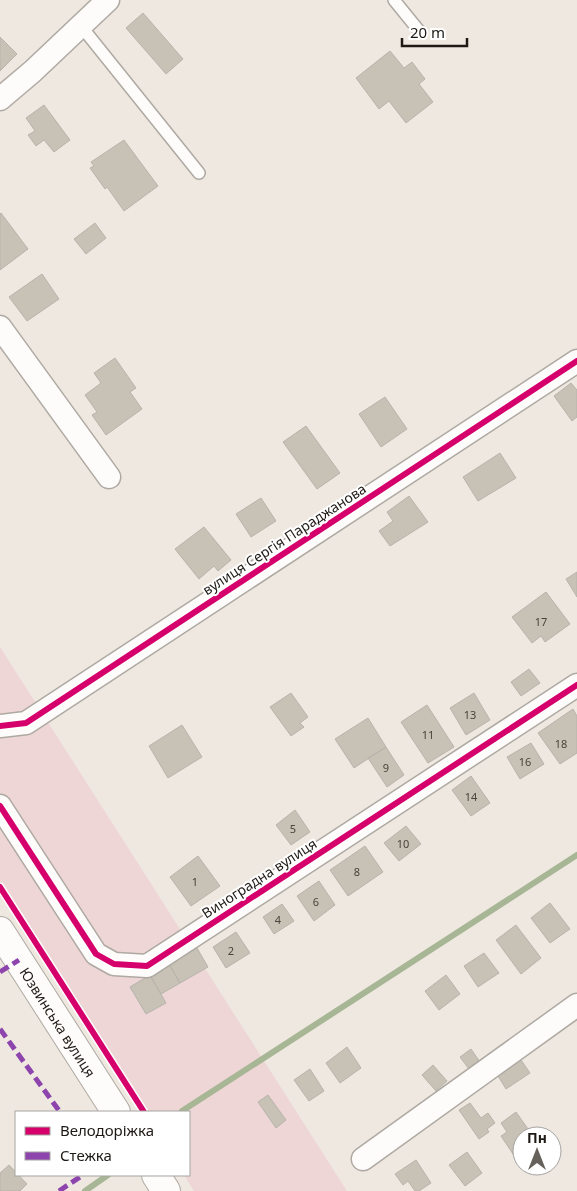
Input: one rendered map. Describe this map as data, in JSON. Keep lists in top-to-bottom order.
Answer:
{
  "streets": {
    "main road": ["Юзвинська вулиця"],
    "street": ["вулиця Сергія Параджанова", "Виноградна вулиця"]
  },
  "house_numbers": [
    "17",
    "13",
    "11",
    "18",
    "16",
    "9",
    "14",
    "5",
    "10",
    "8",
    "1",
    "6",
    "4",
    "2"
  ],
  "legend": ["Велодоріжка", "Стежка"],
  "scale_bar": "20 m",
  "north": "top"
}
